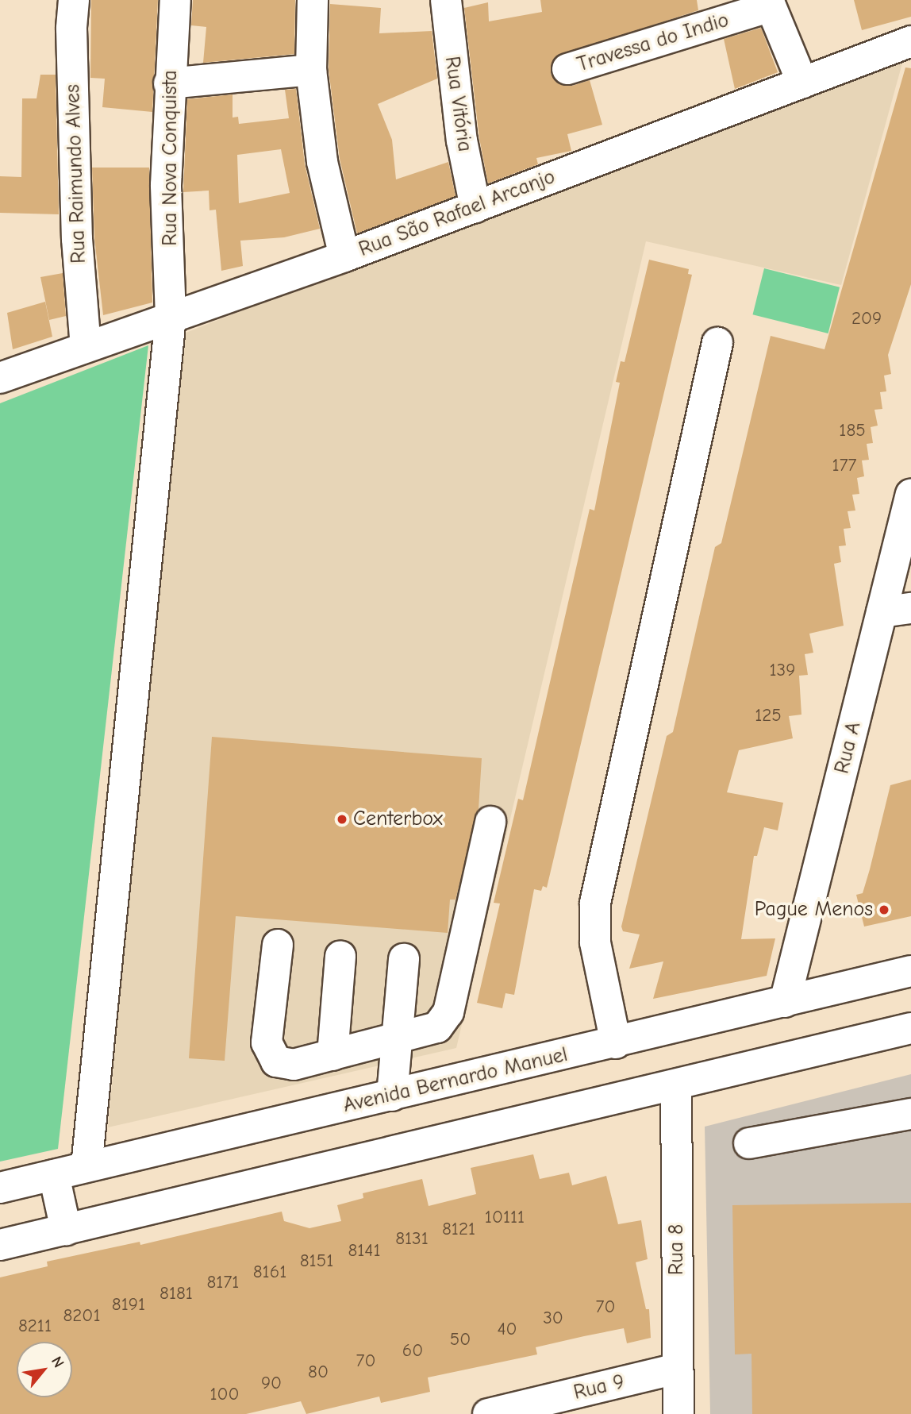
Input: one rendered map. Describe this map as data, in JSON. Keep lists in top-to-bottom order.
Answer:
{
  "streets": {
    "street": [
      "Travessa do Indio",
      "Rua Vitória",
      "Rua Nova Conquista",
      "Rua Raimundo Alves",
      "Rua São Rafael Arcanjo",
      "Rua A",
      "Avenida Bernardo Manuel",
      "Rua 8",
      "Rua 9"
    ]
  },
  "crossings": [
    ["Rua Vitória", "Rua São Rafael Arcanjo"],
    ["Rua Nova Conquista", "Rua São Rafael Arcanjo"],
    ["Rua Nova Conquista", "Avenida Bernardo Manuel"],
    ["Rua Raimundo Alves", "Rua São Rafael Arcanjo"],
    ["Rua A", "Avenida Bernardo Manuel"],
    ["Rua 8", "Rua 9"]
  ],
  "places": ["Centerbox", "Pague Menos"],
  "house_numbers": [
    "209",
    "185",
    "177",
    "139",
    "125",
    "10111",
    "8121",
    "8131",
    "8141",
    "8151",
    "8161",
    "8171",
    "8181",
    "8191",
    "70",
    "8201",
    "30",
    "8211",
    "40",
    "50",
    "60",
    "70",
    "80",
    "90",
    "100"
  ],
  "north": "top right"
}
